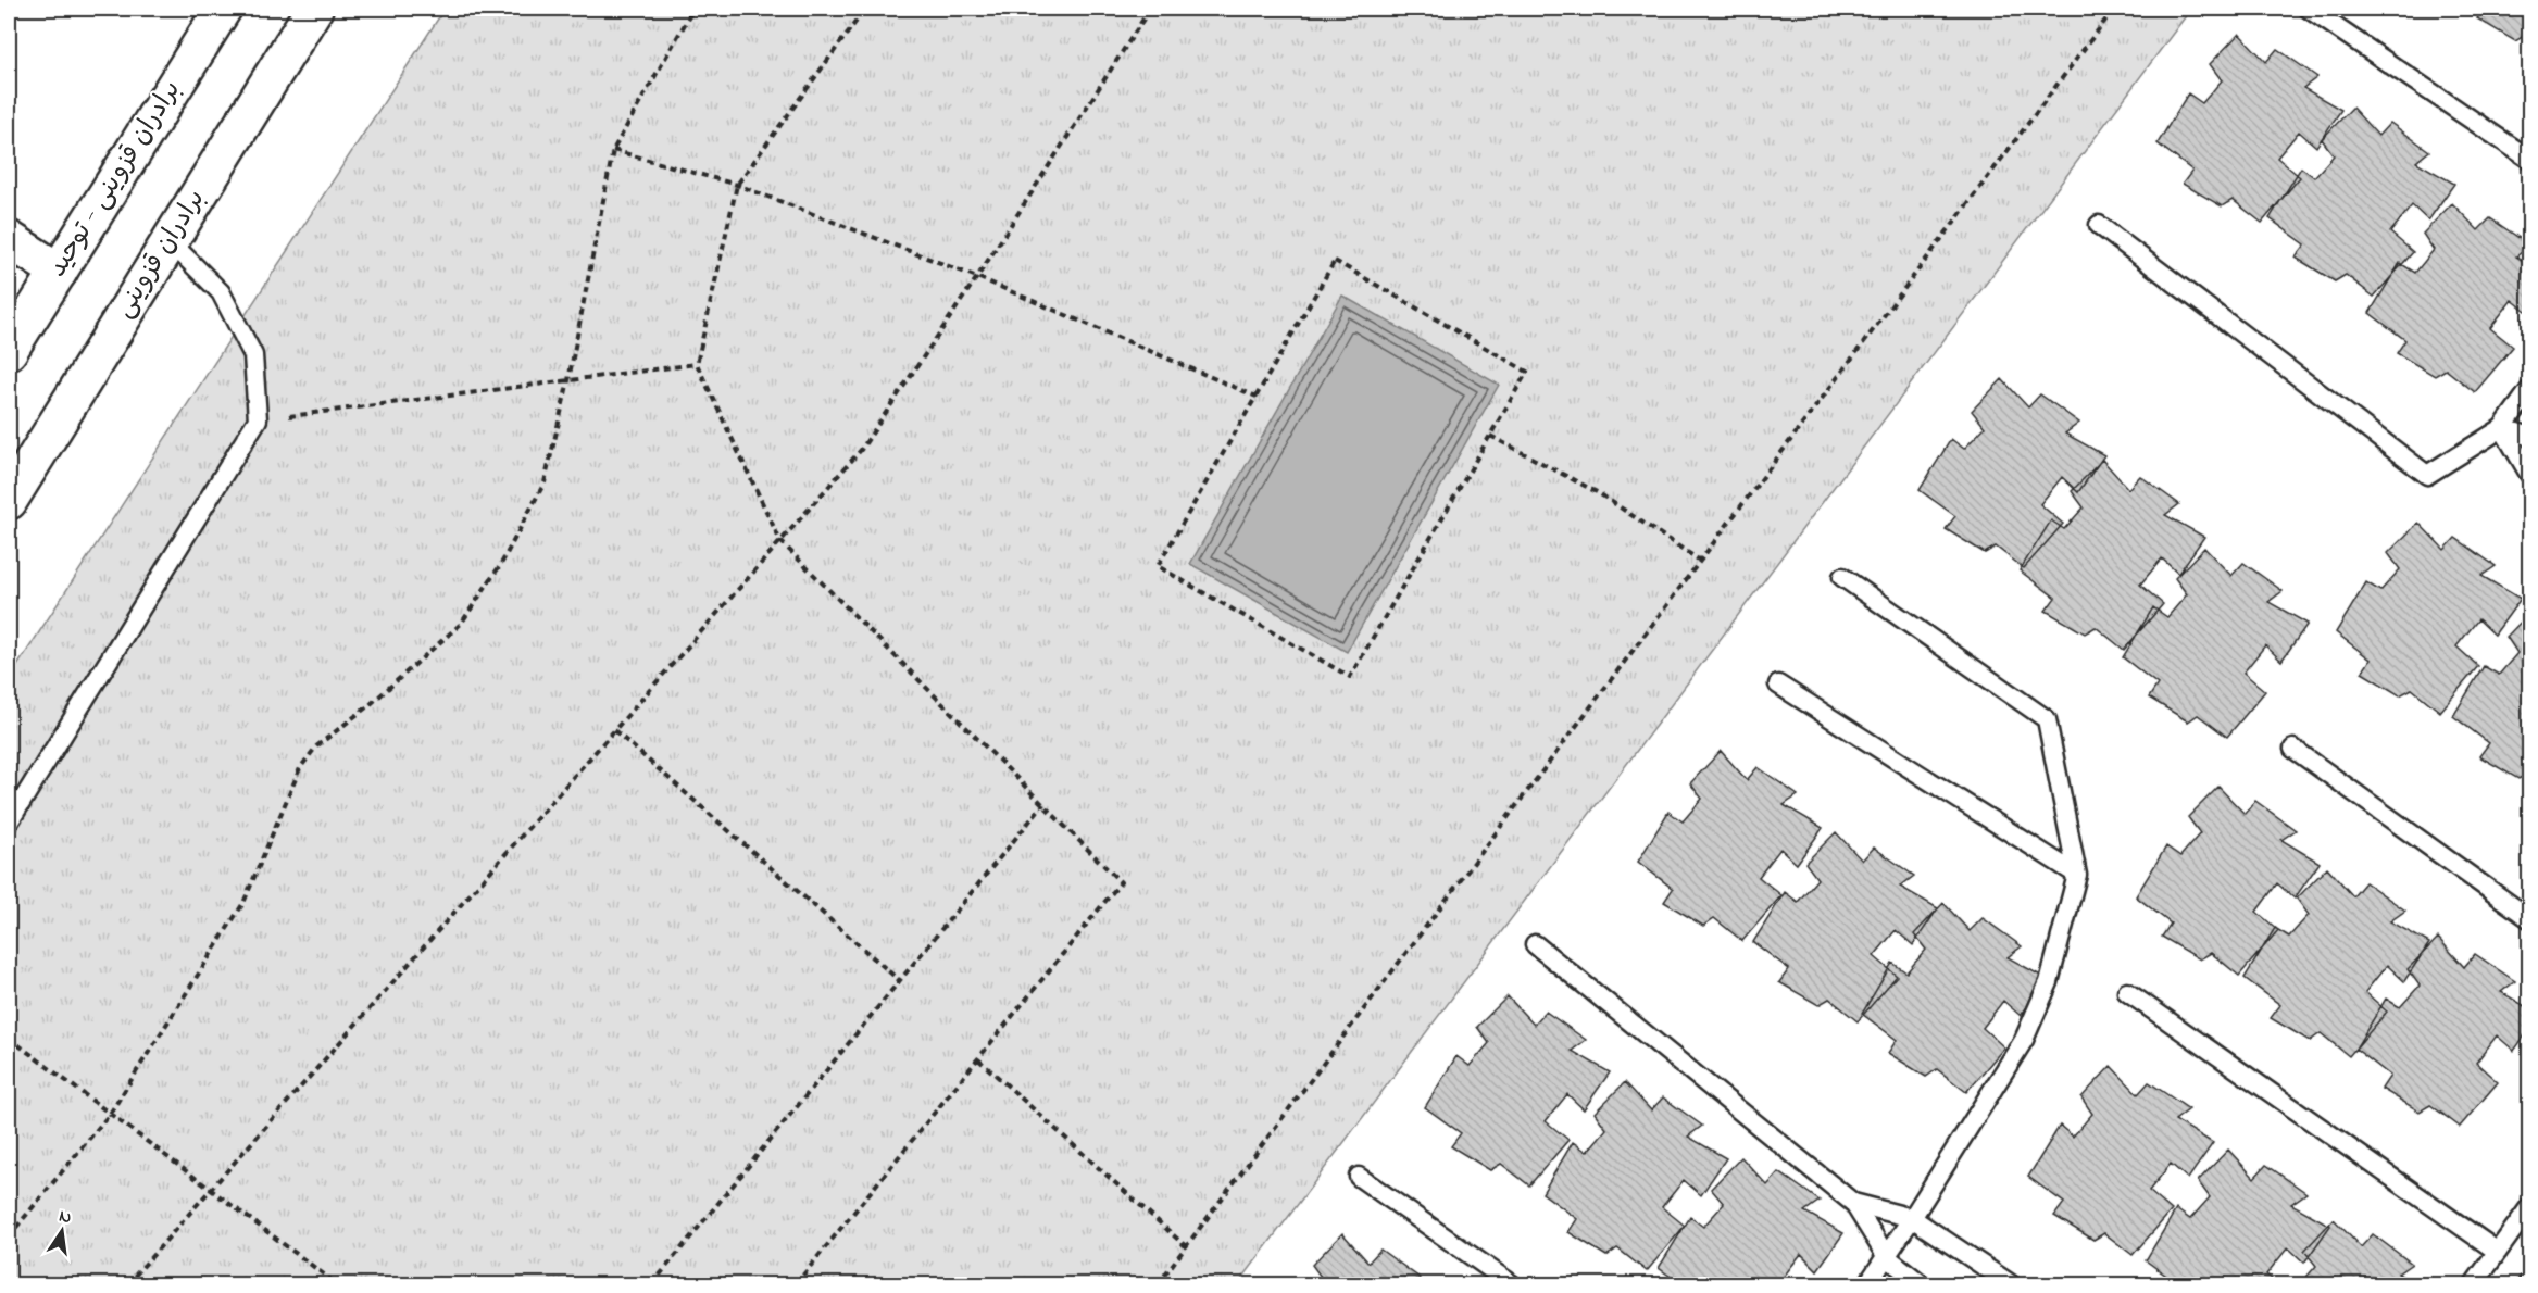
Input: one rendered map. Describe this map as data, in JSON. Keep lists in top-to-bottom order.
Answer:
{
  "streets": {
    "main road": ["برادران قزوینی - توحید", "برادران قزوینی"]
  },
  "north": "top"
}
